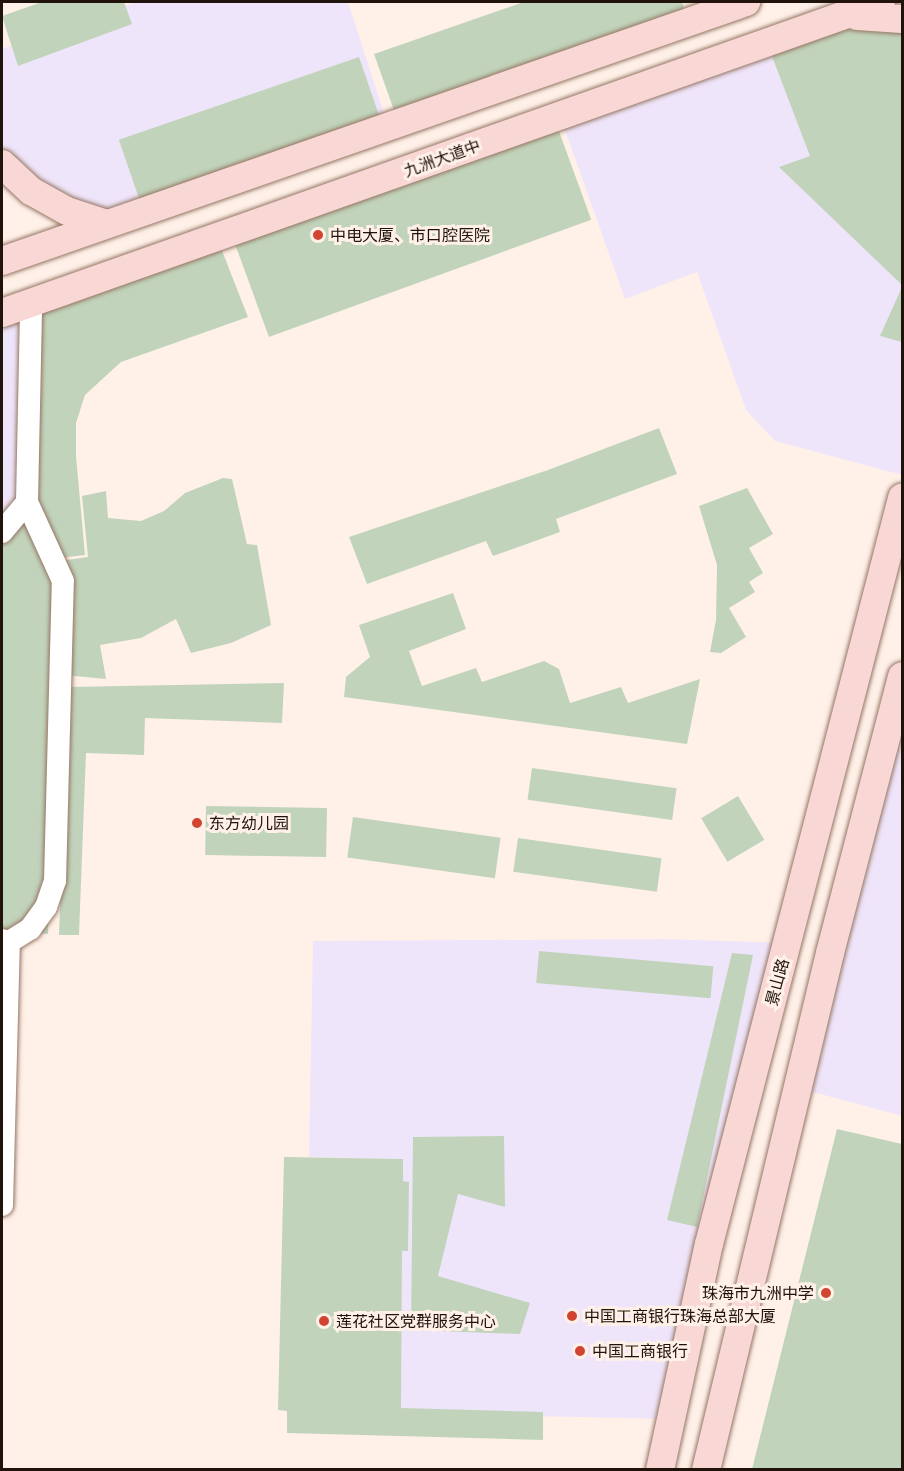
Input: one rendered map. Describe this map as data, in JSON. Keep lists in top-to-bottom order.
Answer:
{
  "streets": {
    "main road": ["九洲大道中", "景山路"]
  },
  "places": [
    "中电大厦、市口腔医院",
    "东方幼儿园",
    "珠海市九洲中学",
    "中国工商银行珠海总部大厦",
    "莲花社区党群服务中心",
    "中国工商银行"
  ]
}
